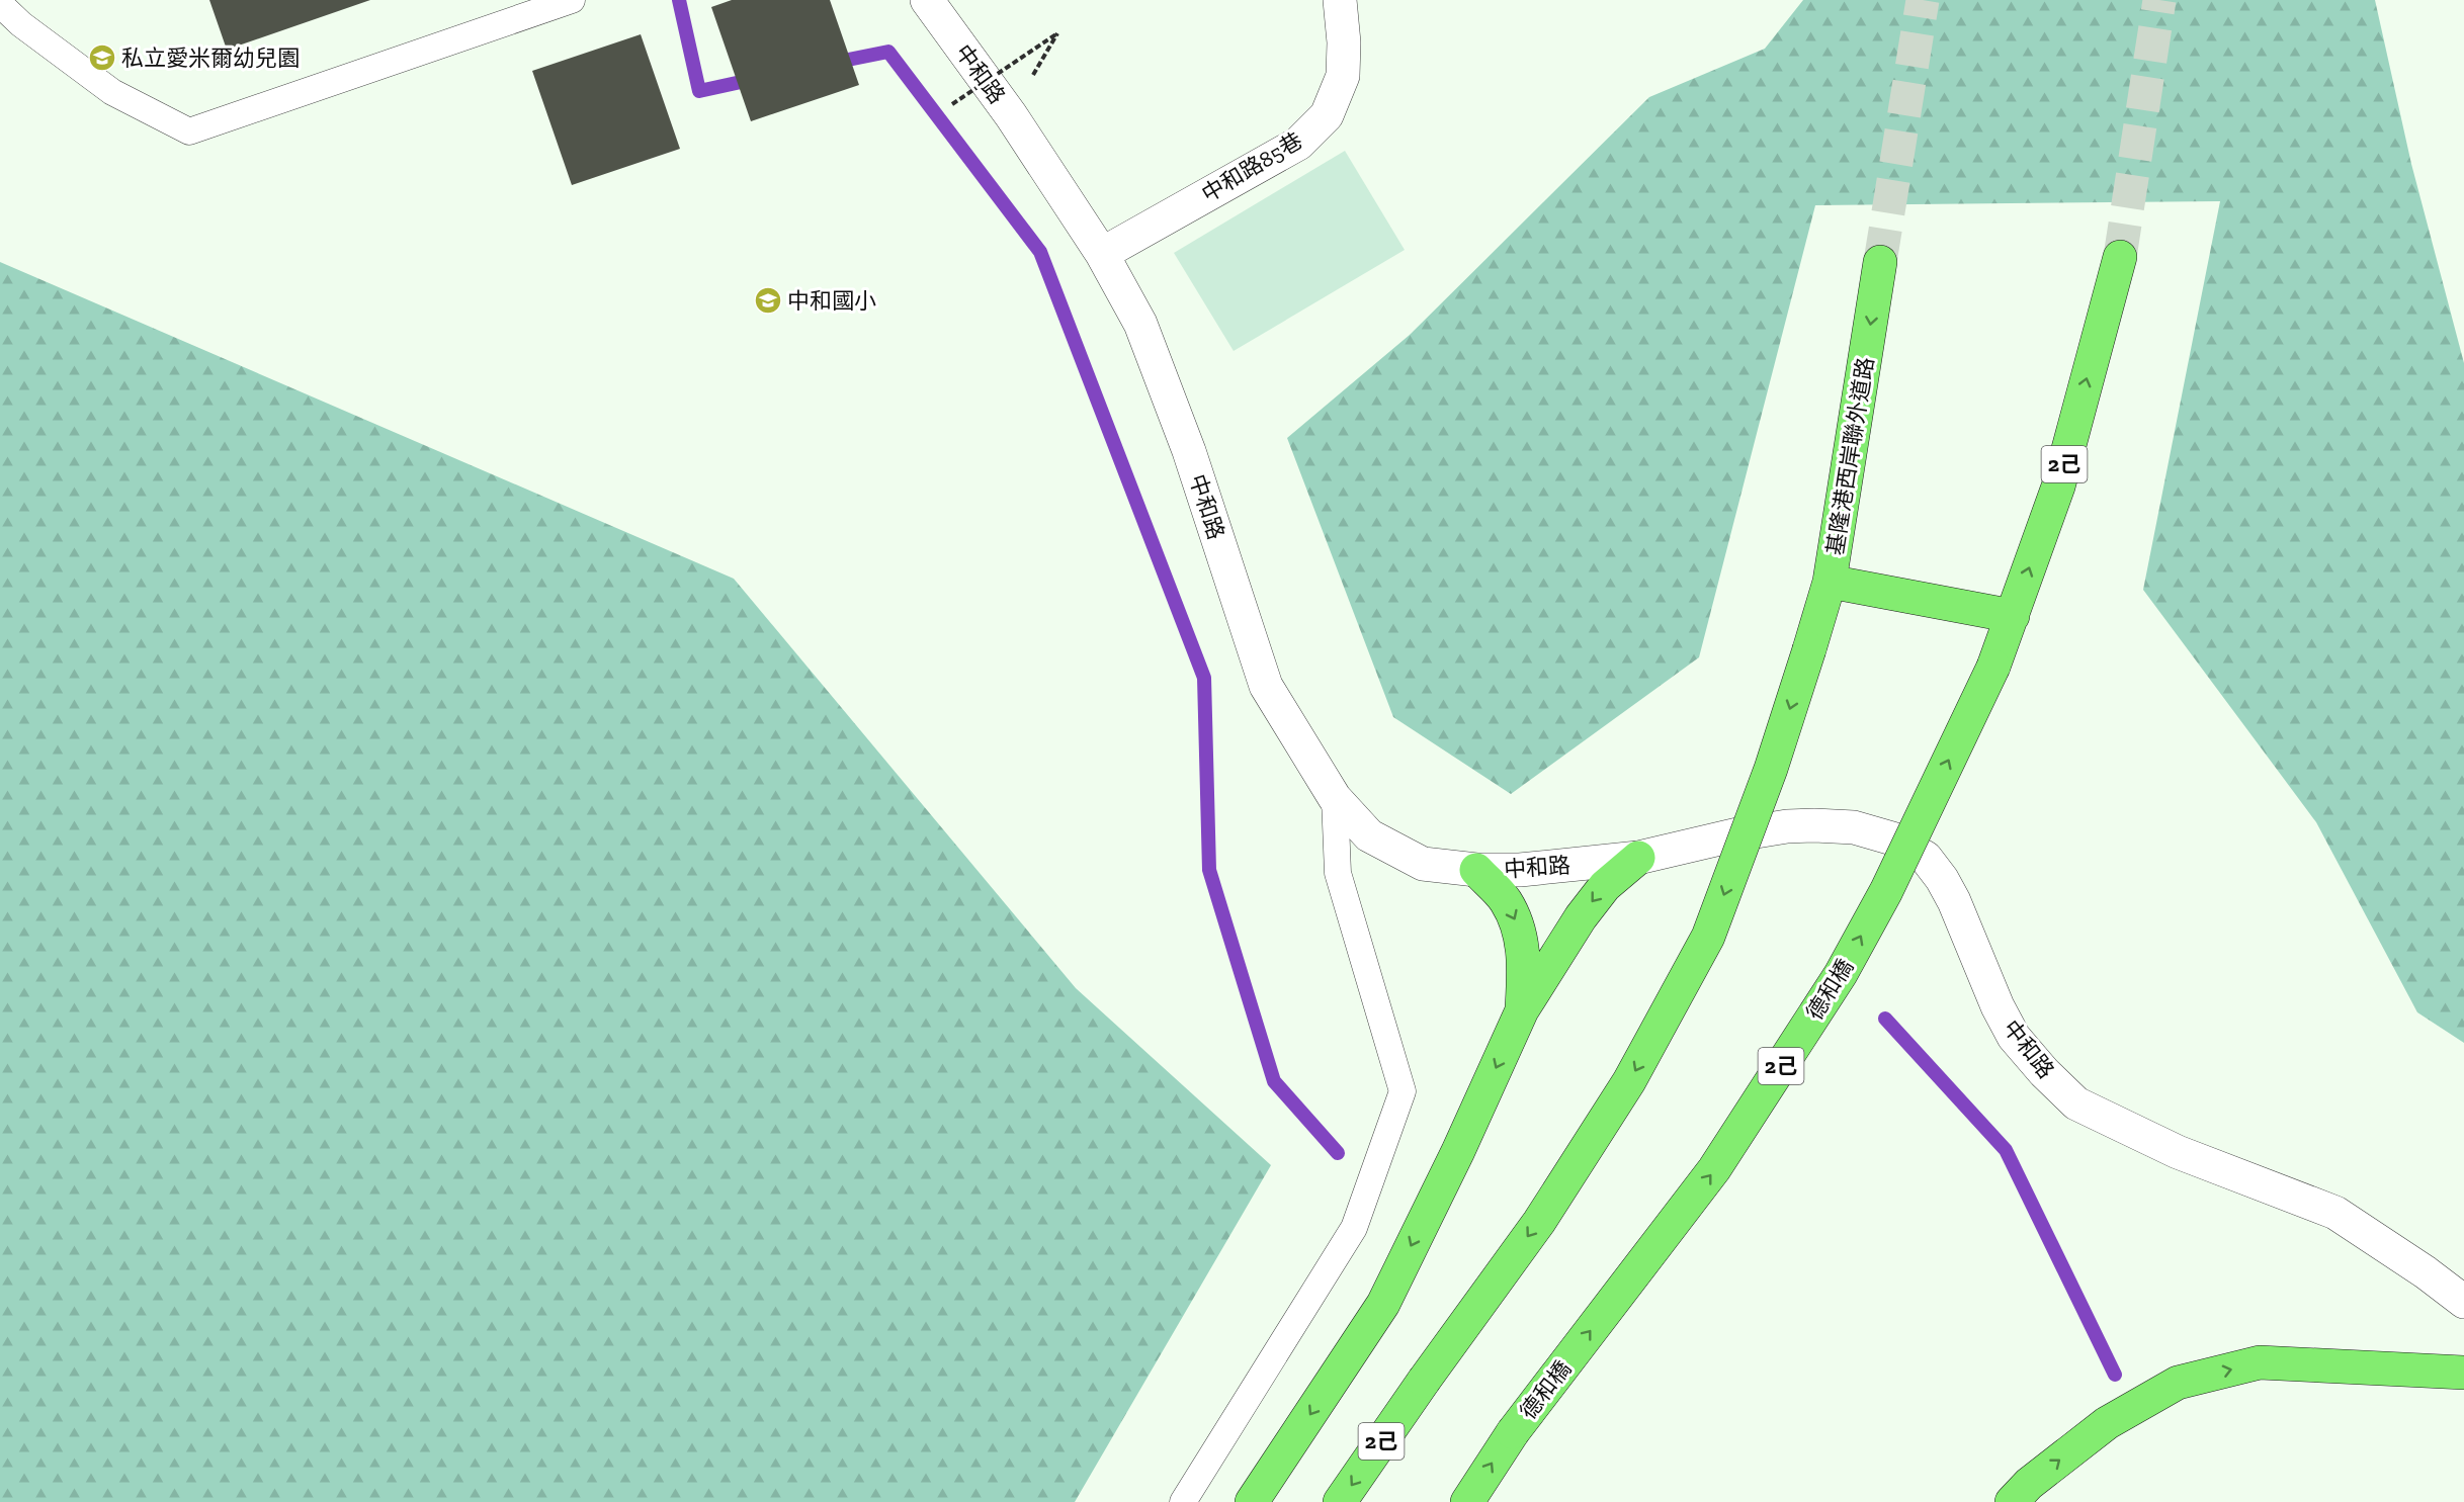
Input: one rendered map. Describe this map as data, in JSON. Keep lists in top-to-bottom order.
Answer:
{
  "streets": {
    "main road": ["基隆港西岸聯外道路", "2己", "德和橋"],
    "street": ["中和路", "中和路85巷"]
  },
  "crossings": [
    ["中和路", "中和路85巷"],
    ["2己", "德和橋"]
  ],
  "places": {
    "school or university": ["私立愛米爾幼兒園", "中和國小"]
  }
}
